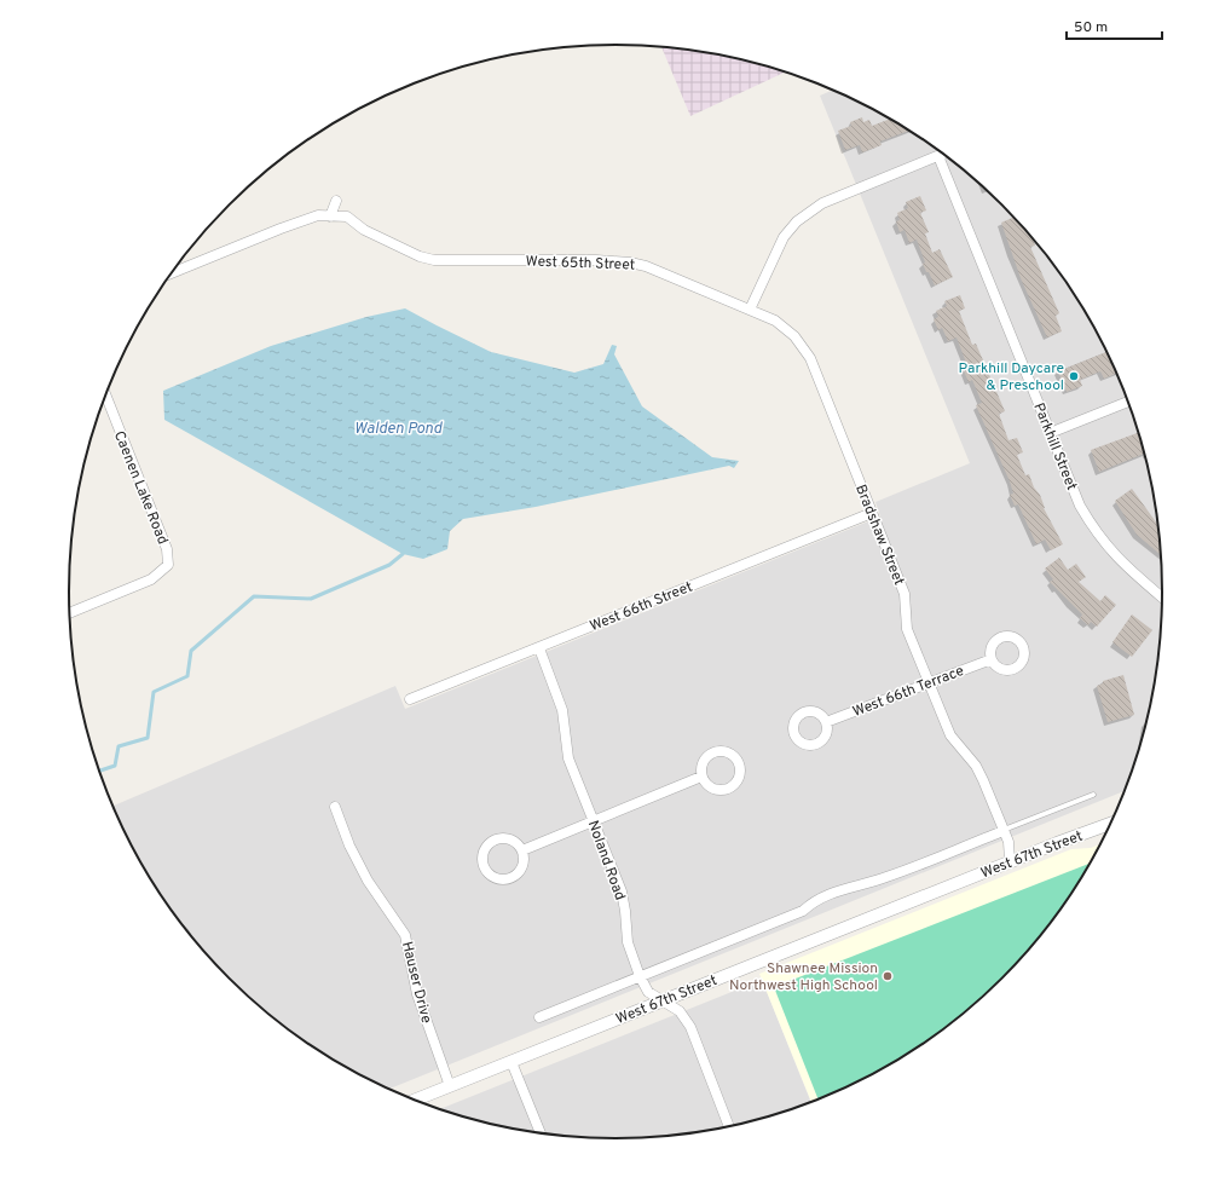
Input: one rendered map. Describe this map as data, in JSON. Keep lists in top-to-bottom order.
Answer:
{
  "streets": {
    "street": [
      "West 65th Street",
      "Parkhill Street",
      "Caenen Lake Road",
      "Bradshaw Street",
      "West 66th Street",
      "West 66th Terrace",
      "West 67th Street",
      "Noland Road",
      "Hauser Drive"
    ]
  },
  "crossings": [
    ["West 65th Street", "Bradshaw Street"],
    ["Bradshaw Street", "West 66th Street"],
    ["Bradshaw Street", "West 66th Terrace"],
    ["Bradshaw Street", "West 67th Street"],
    ["West 66th Street", "Noland Road"],
    ["West 67th Street", "Noland Road"],
    ["West 67th Street", "Hauser Drive"]
  ],
  "water": ["Walden Pond"],
  "places": ["Parkhill Daycare & Preschool", "Shawnee Mission Northwest High School"],
  "scale_bar": "50 m"
}
